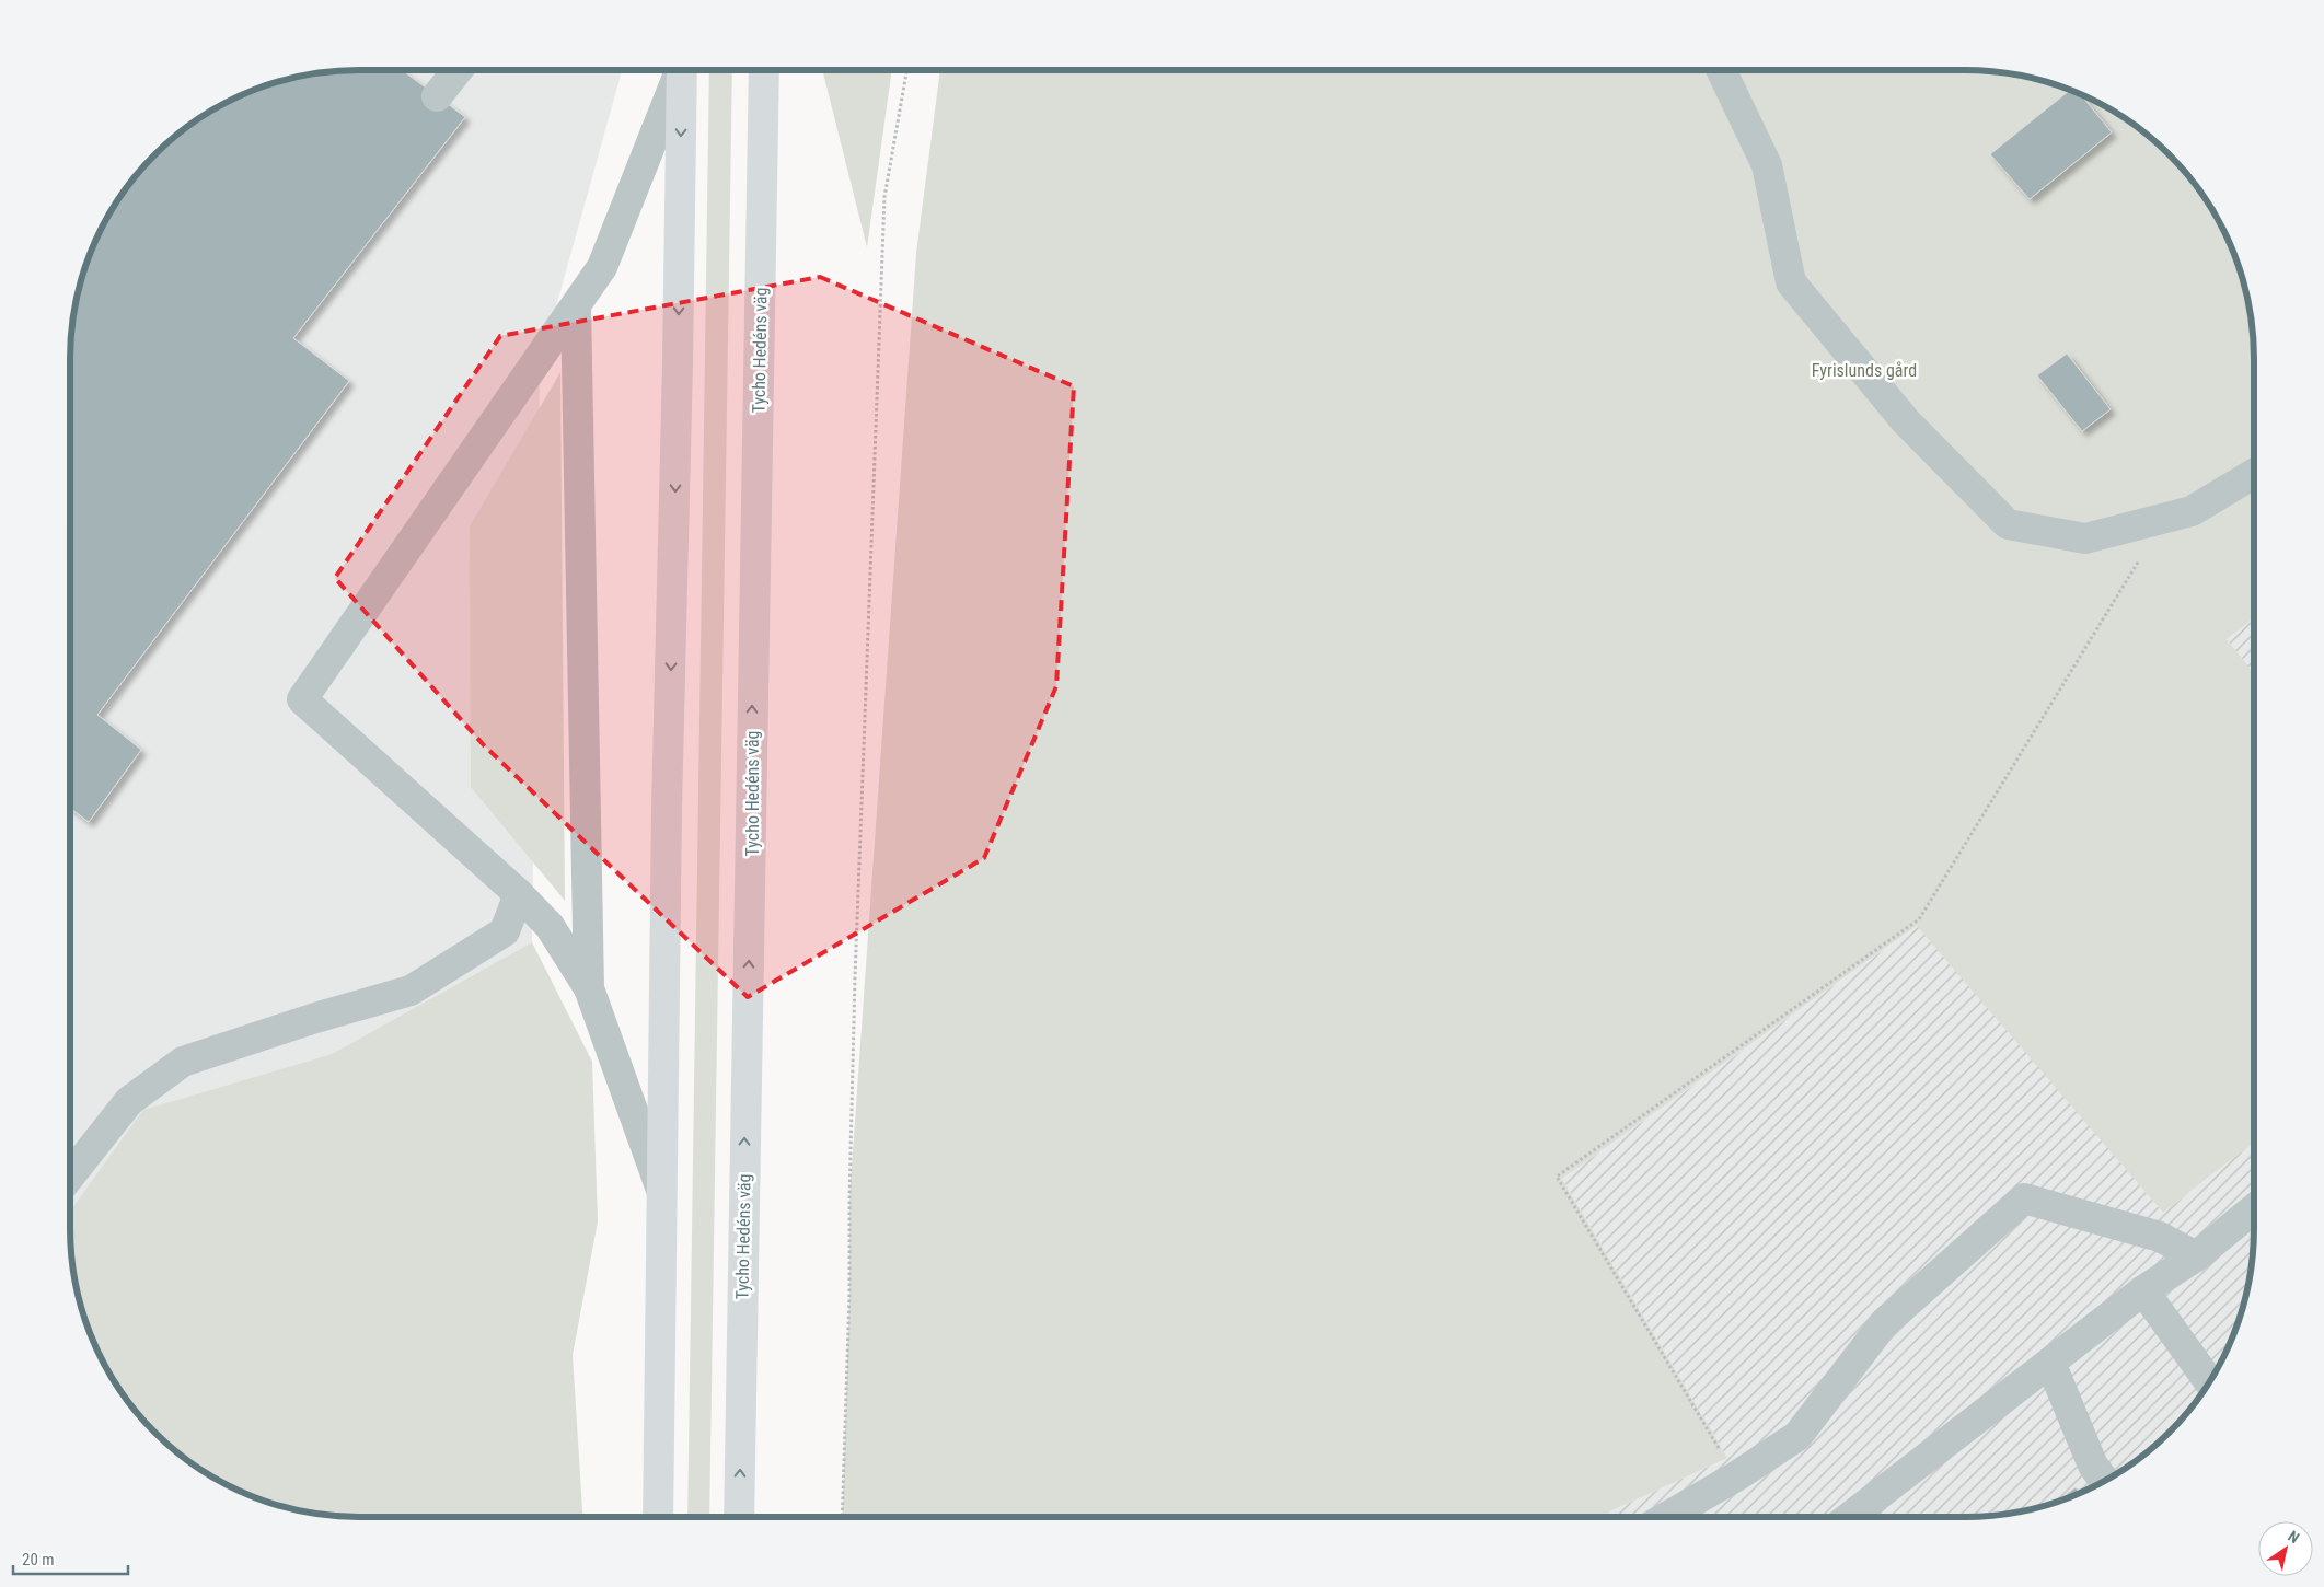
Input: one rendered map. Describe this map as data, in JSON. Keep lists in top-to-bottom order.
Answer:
{
  "streets": {
    "main road": ["Tycho Hedéns väg"]
  },
  "parks": ["Fyrislunds gård"],
  "scale_bar": "20 m",
  "north": "top right"
}
